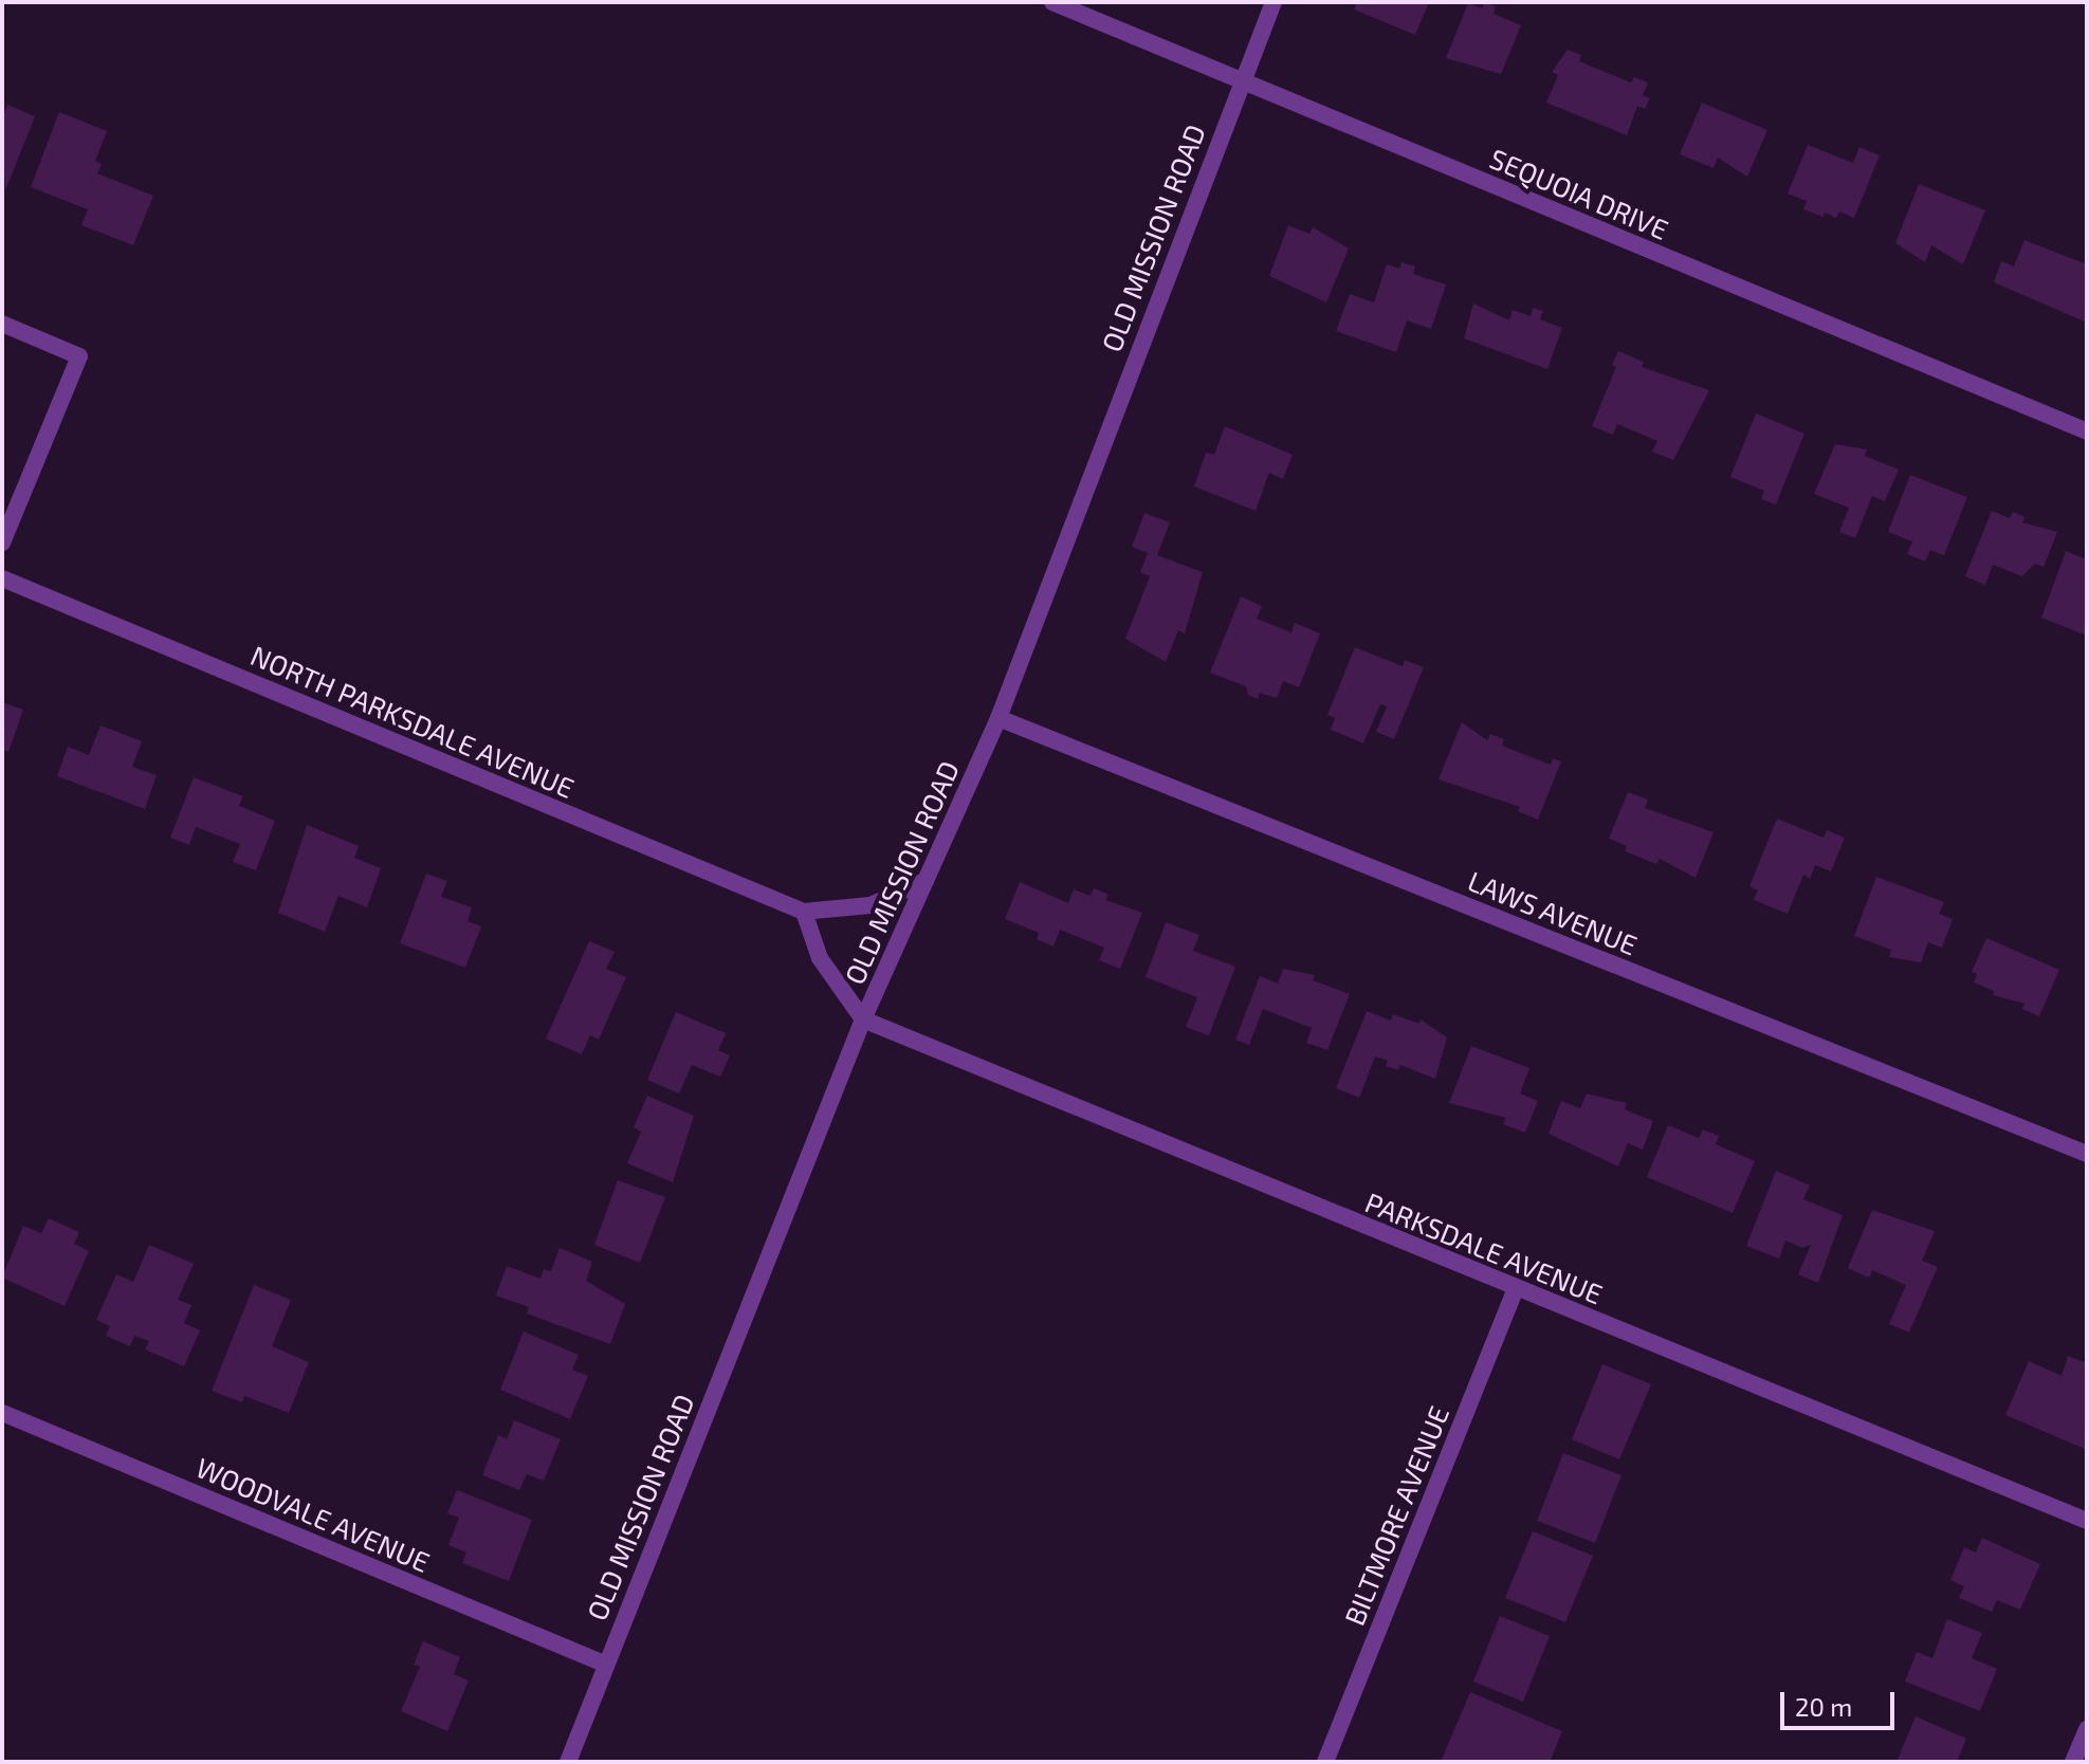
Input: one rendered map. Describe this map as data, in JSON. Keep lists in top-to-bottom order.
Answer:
{
  "streets": {
    "street": [
      "SEQUOIA DRIVE",
      "OLD MISSION ROAD",
      "NORTH PARKSDALE AVENUE",
      "LAWS AVENUE",
      "PARKSDALE AVENUE",
      "WOODVALE AVENUE",
      "BILTMORE AVENUE"
    ]
  },
  "crossings": [
    ["SEQUOIA DRIVE", "OLD MISSION ROAD"],
    ["OLD MISSION ROAD", "NORTH PARKSDALE AVENUE"],
    ["OLD MISSION ROAD", "LAWS AVENUE"],
    ["OLD MISSION ROAD", "PARKSDALE AVENUE"],
    ["OLD MISSION ROAD", "WOODVALE AVENUE"],
    ["PARKSDALE AVENUE", "BILTMORE AVENUE"]
  ],
  "scale_bar": "20 m"
}
